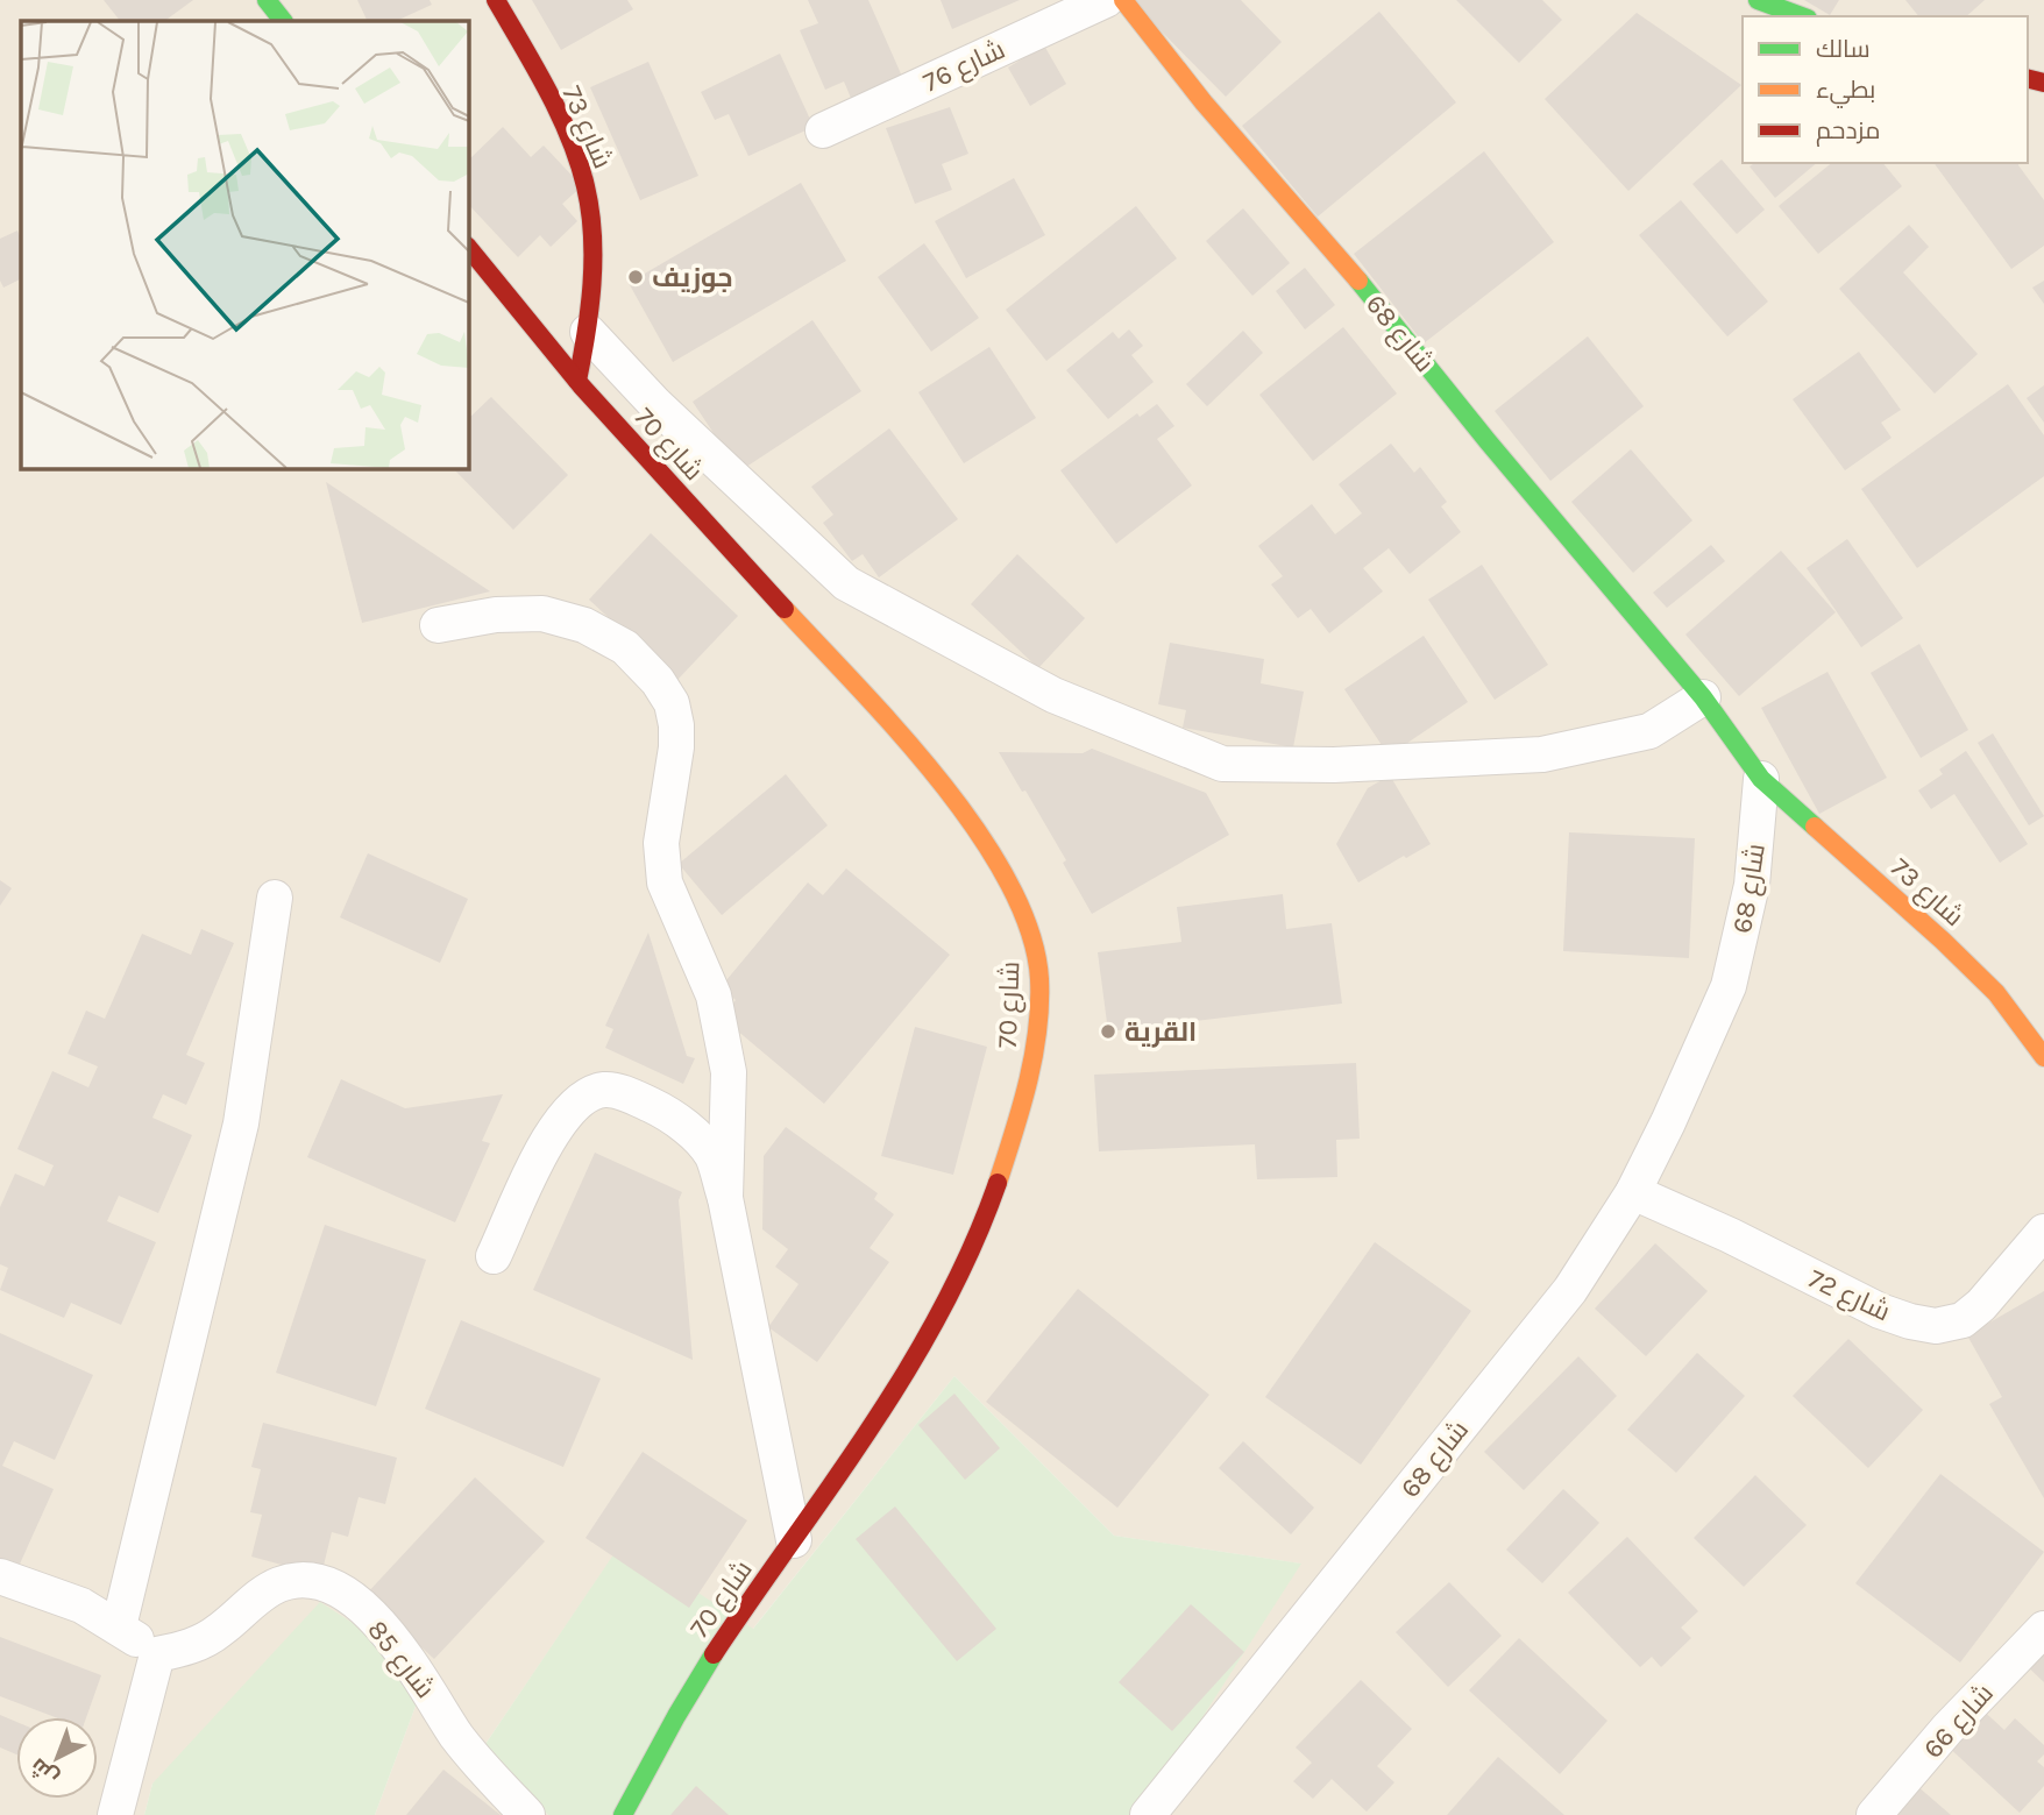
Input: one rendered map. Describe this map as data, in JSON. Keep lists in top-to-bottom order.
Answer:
{
  "streets": {
    "street": [
      "شارع 76",
      "شارع 73",
      "شارع 68",
      "شارع 70",
      "شارع 72",
      "شارع 85",
      "شارع 66"
    ]
  },
  "crossings": [
    ["شارع 73", "شارع 68"],
    ["شارع 73", "شارع 70"],
    ["شارع 68", "شارع 72"]
  ],
  "places": ["جوزيف", "القرية"],
  "legend": ["سالك", "بطيء", "مزدحم"],
  "north": "bottom left"
}
